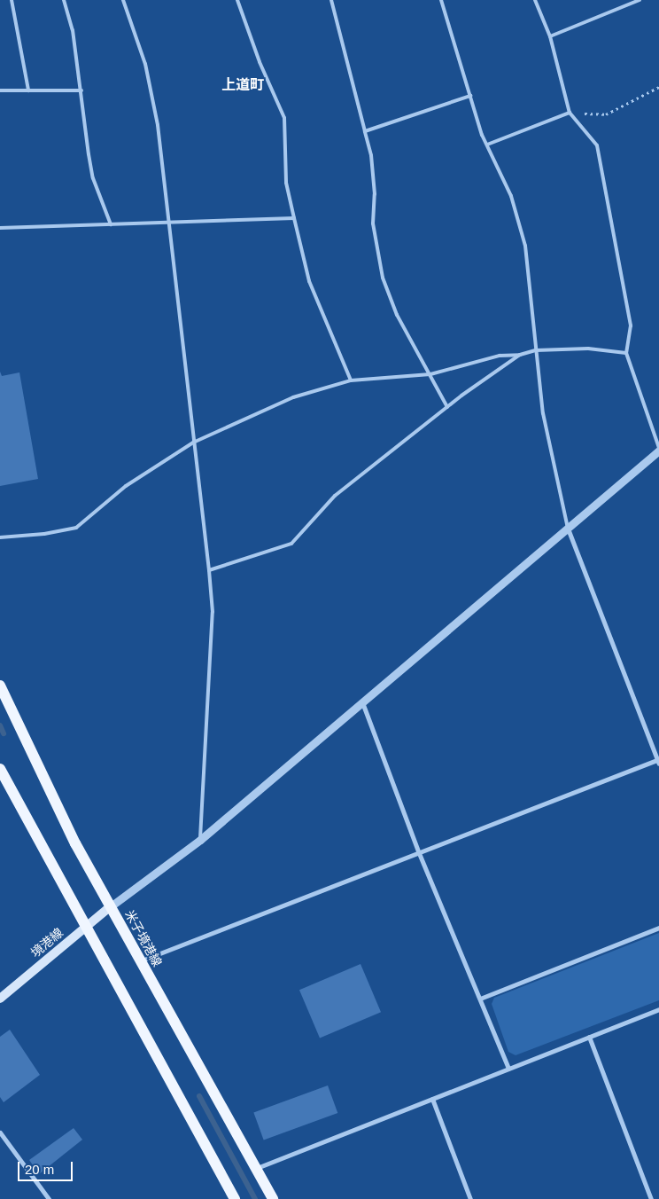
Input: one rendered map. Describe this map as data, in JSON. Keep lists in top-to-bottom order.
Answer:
{
  "streets": {
    "main road": ["米子境港線", "境港線"]
  },
  "crossings": [
    ["米子境港線", "境港線"]
  ],
  "districts": ["上道町"],
  "scale_bar": "20 m"
}
